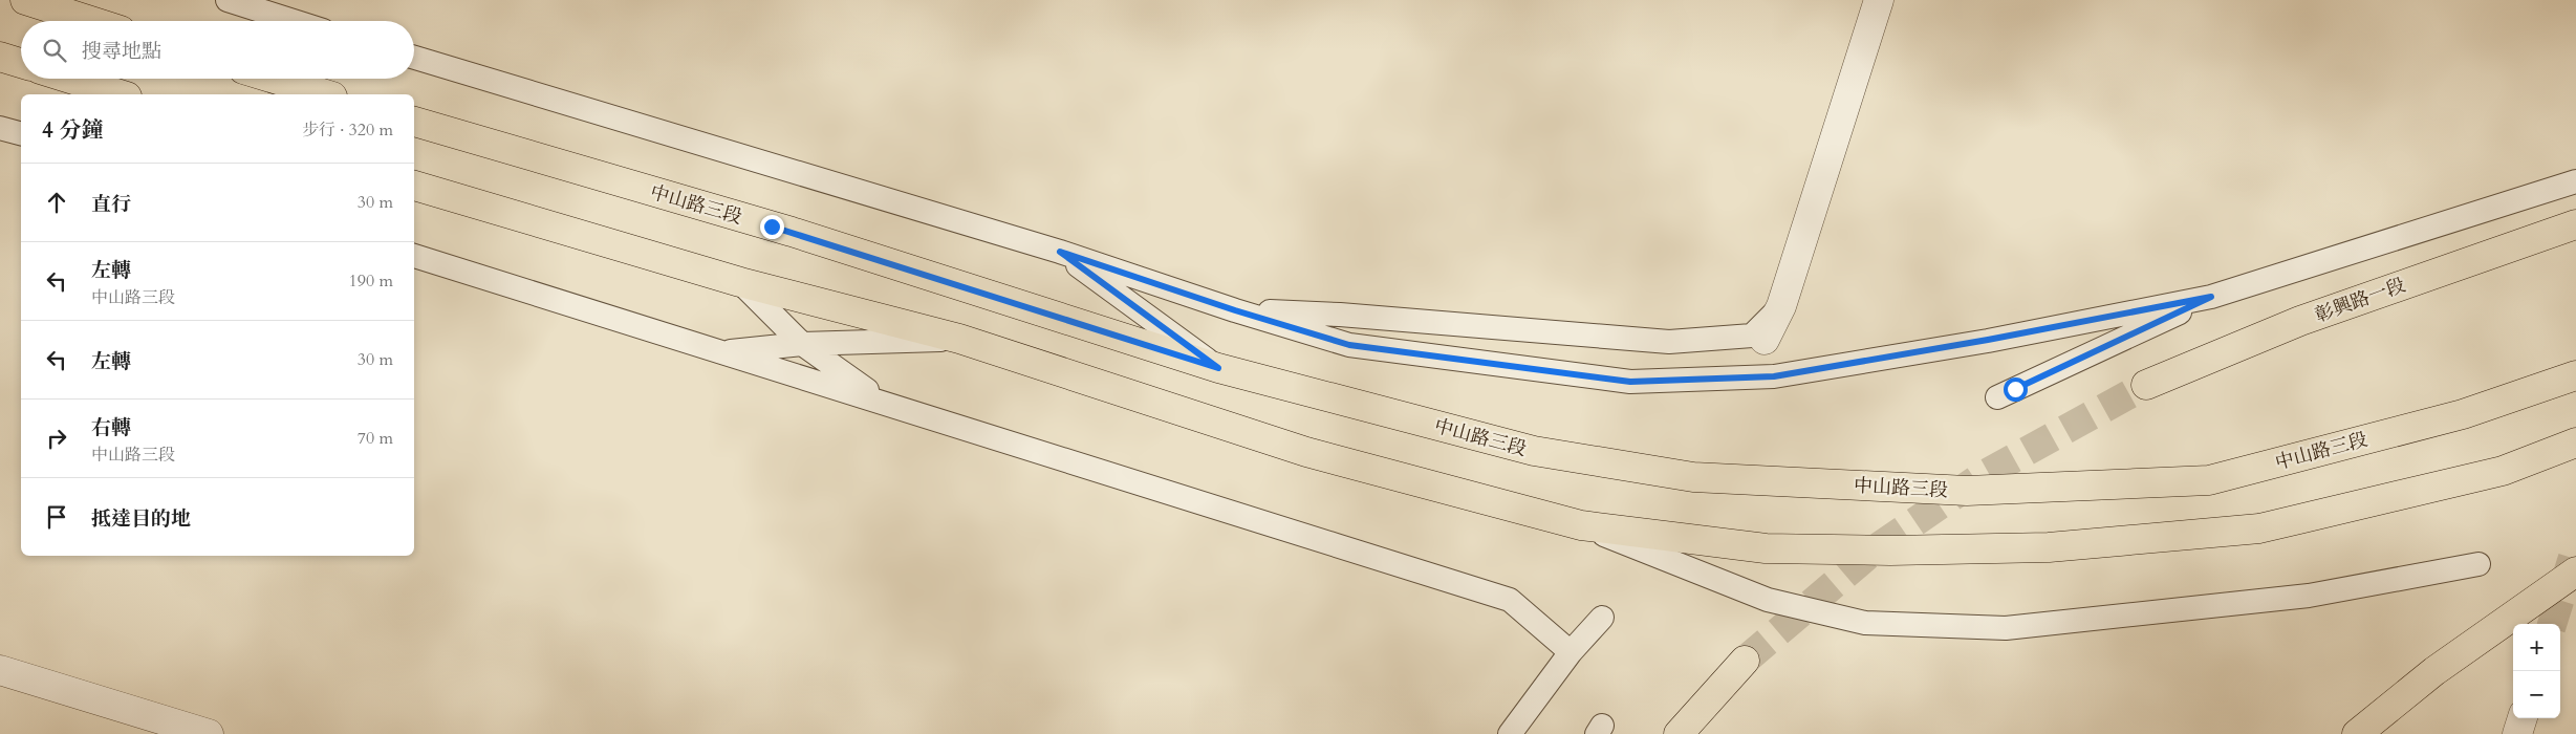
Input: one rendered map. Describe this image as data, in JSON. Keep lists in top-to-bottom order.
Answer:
{
  "streets": {
    "main road": ["中山路三段", "彰興路一段"]
  },
  "page": {
    "search": "搜尋地點",
    "heading": ["4 分鐘", "步行 · 320 m"],
    "list": [
      ["直行", "30 m"],
      ["左轉", "中山路三段", "190 m"],
      ["左轉", "30 m"],
      ["右轉", "中山路三段", "70 m"],
      "抵達目的地"
    ],
    "map_buttons": ["+", "−"]
  }
}
